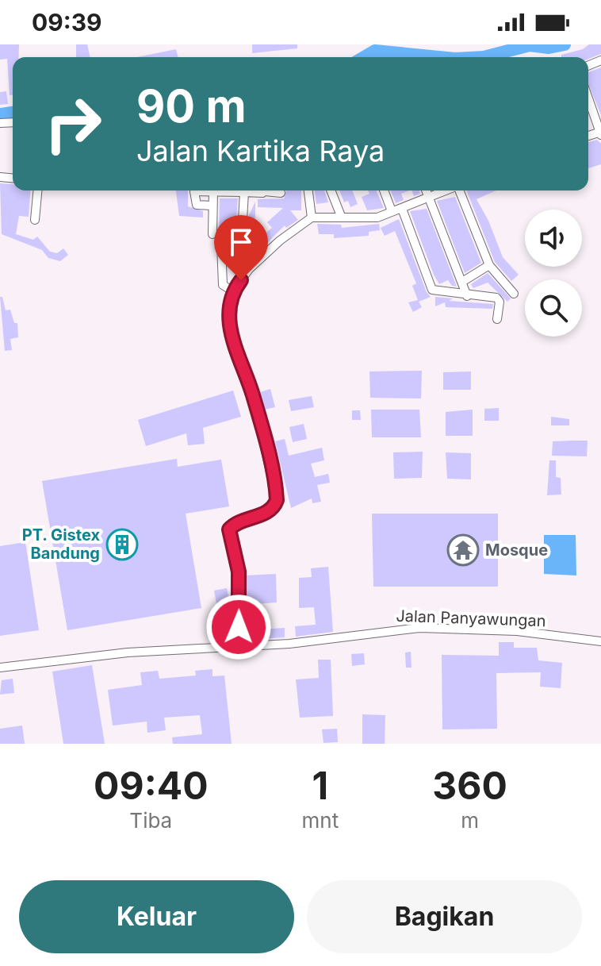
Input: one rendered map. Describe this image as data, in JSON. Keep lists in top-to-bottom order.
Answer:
{
  "streets": {
    "street": ["Jalan Panyawungan"]
  },
  "places": {
    "building": ["PT. Gistex Bandung"],
    "temple": ["Mosque"]
  },
  "page": {
    "status": "09:39",
    "turn": ["90 m", "Jalan Kartika Raya"],
    "eta": [
      "09:40",
      "Tiba",
      "1",
      "mnt",
      "360",
      "m"
    ],
    "buttons": ["Keluar", "Bagikan"]
  }
}
